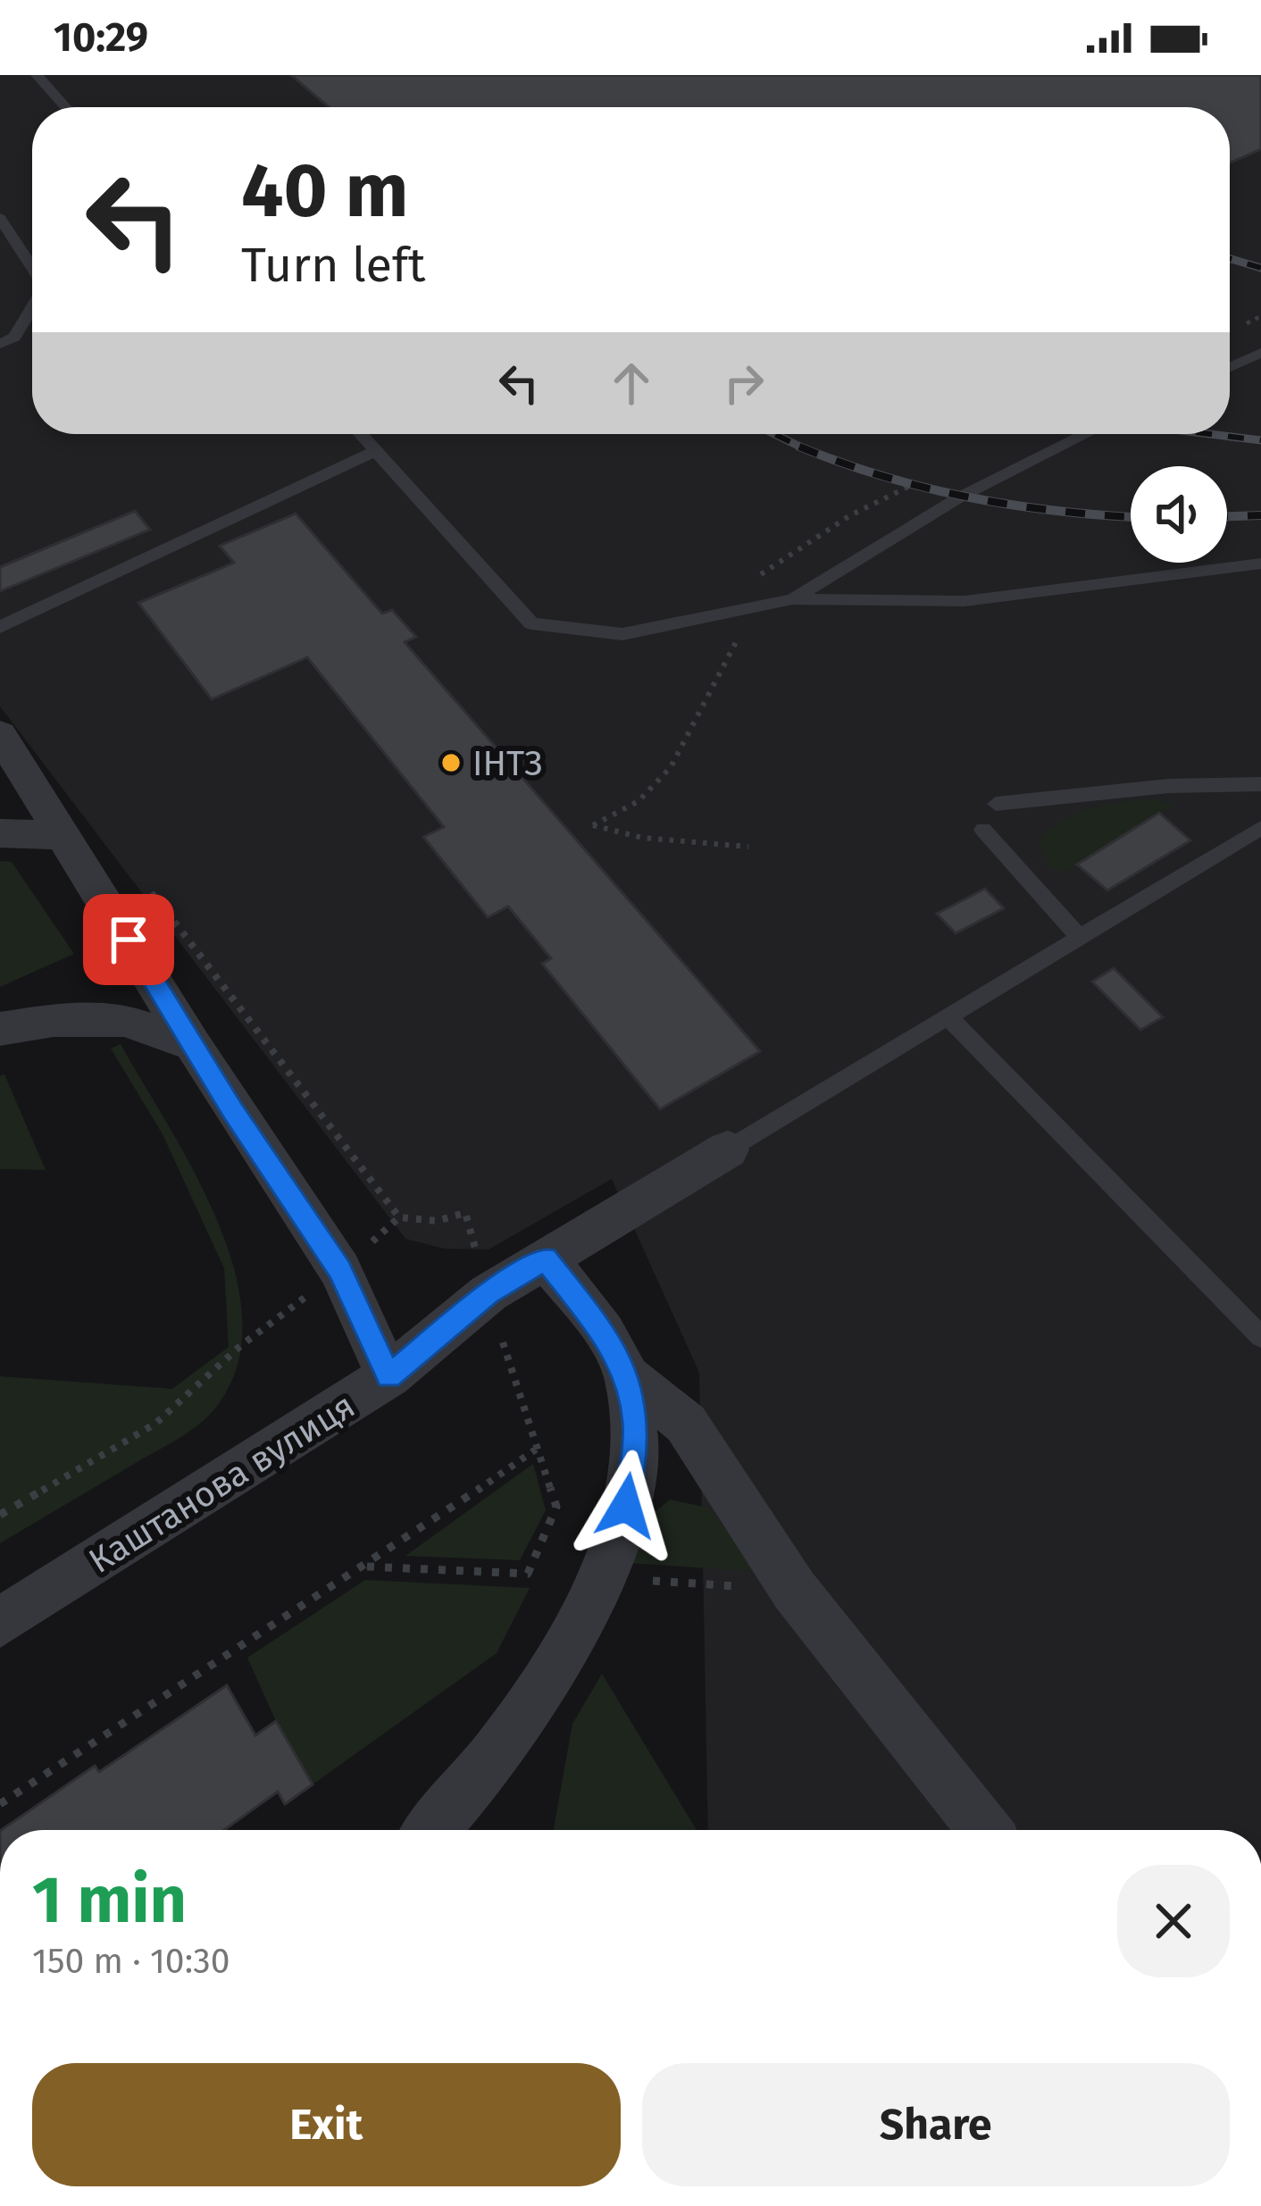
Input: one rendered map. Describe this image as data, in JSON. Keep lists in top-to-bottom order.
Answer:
{
  "streets": {
    "street": ["Каштанова вулиця"]
  },
  "places": ["ІНТЗ"],
  "page": {
    "status": "10:29",
    "turn": ["40 m", "Turn left"],
    "heading": ["1 min", "150 m · 10:30"],
    "buttons": ["Exit", "Share"]
  }
}
